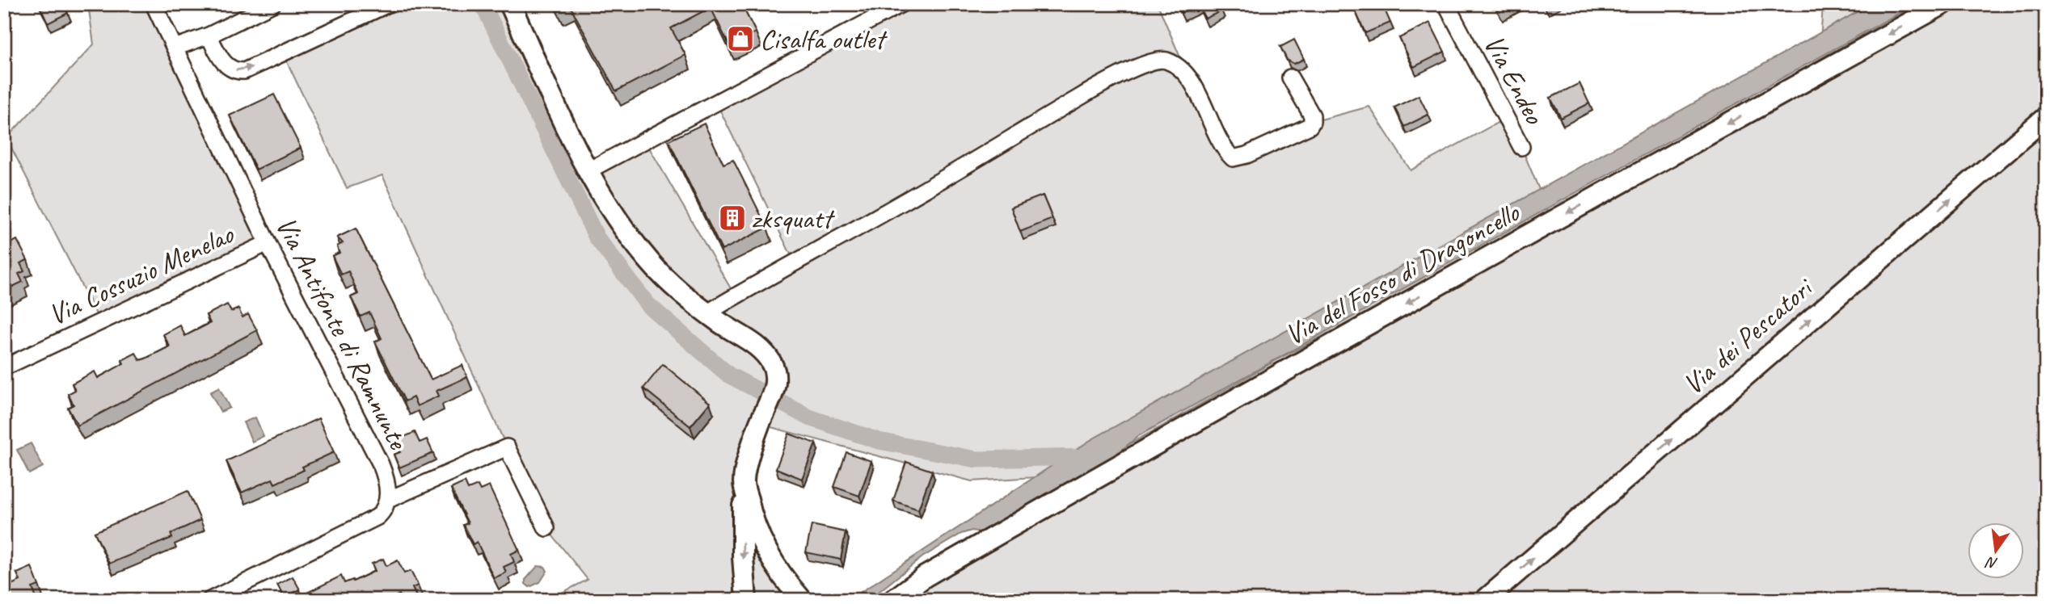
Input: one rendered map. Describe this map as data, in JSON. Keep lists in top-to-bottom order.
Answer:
{
  "streets": {
    "street": [
      "Via Endeo",
      "Via del Fosso di Dragoncello",
      "Via Cossuzio Menelao",
      "Via Antifonte di Ramnunte",
      "Via dei Pescatori"
    ]
  },
  "crossings": [
    ["Via Cossuzio Menelao", "Via Antifonte di Ramnunte"]
  ],
  "one_way": ["Via del Fosso di Dragoncello", "Via dei Pescatori"],
  "places": {
    "shop": ["Cisalfa outlet"],
    "building": ["zksquatt"]
  },
  "north": "bottom"
}
